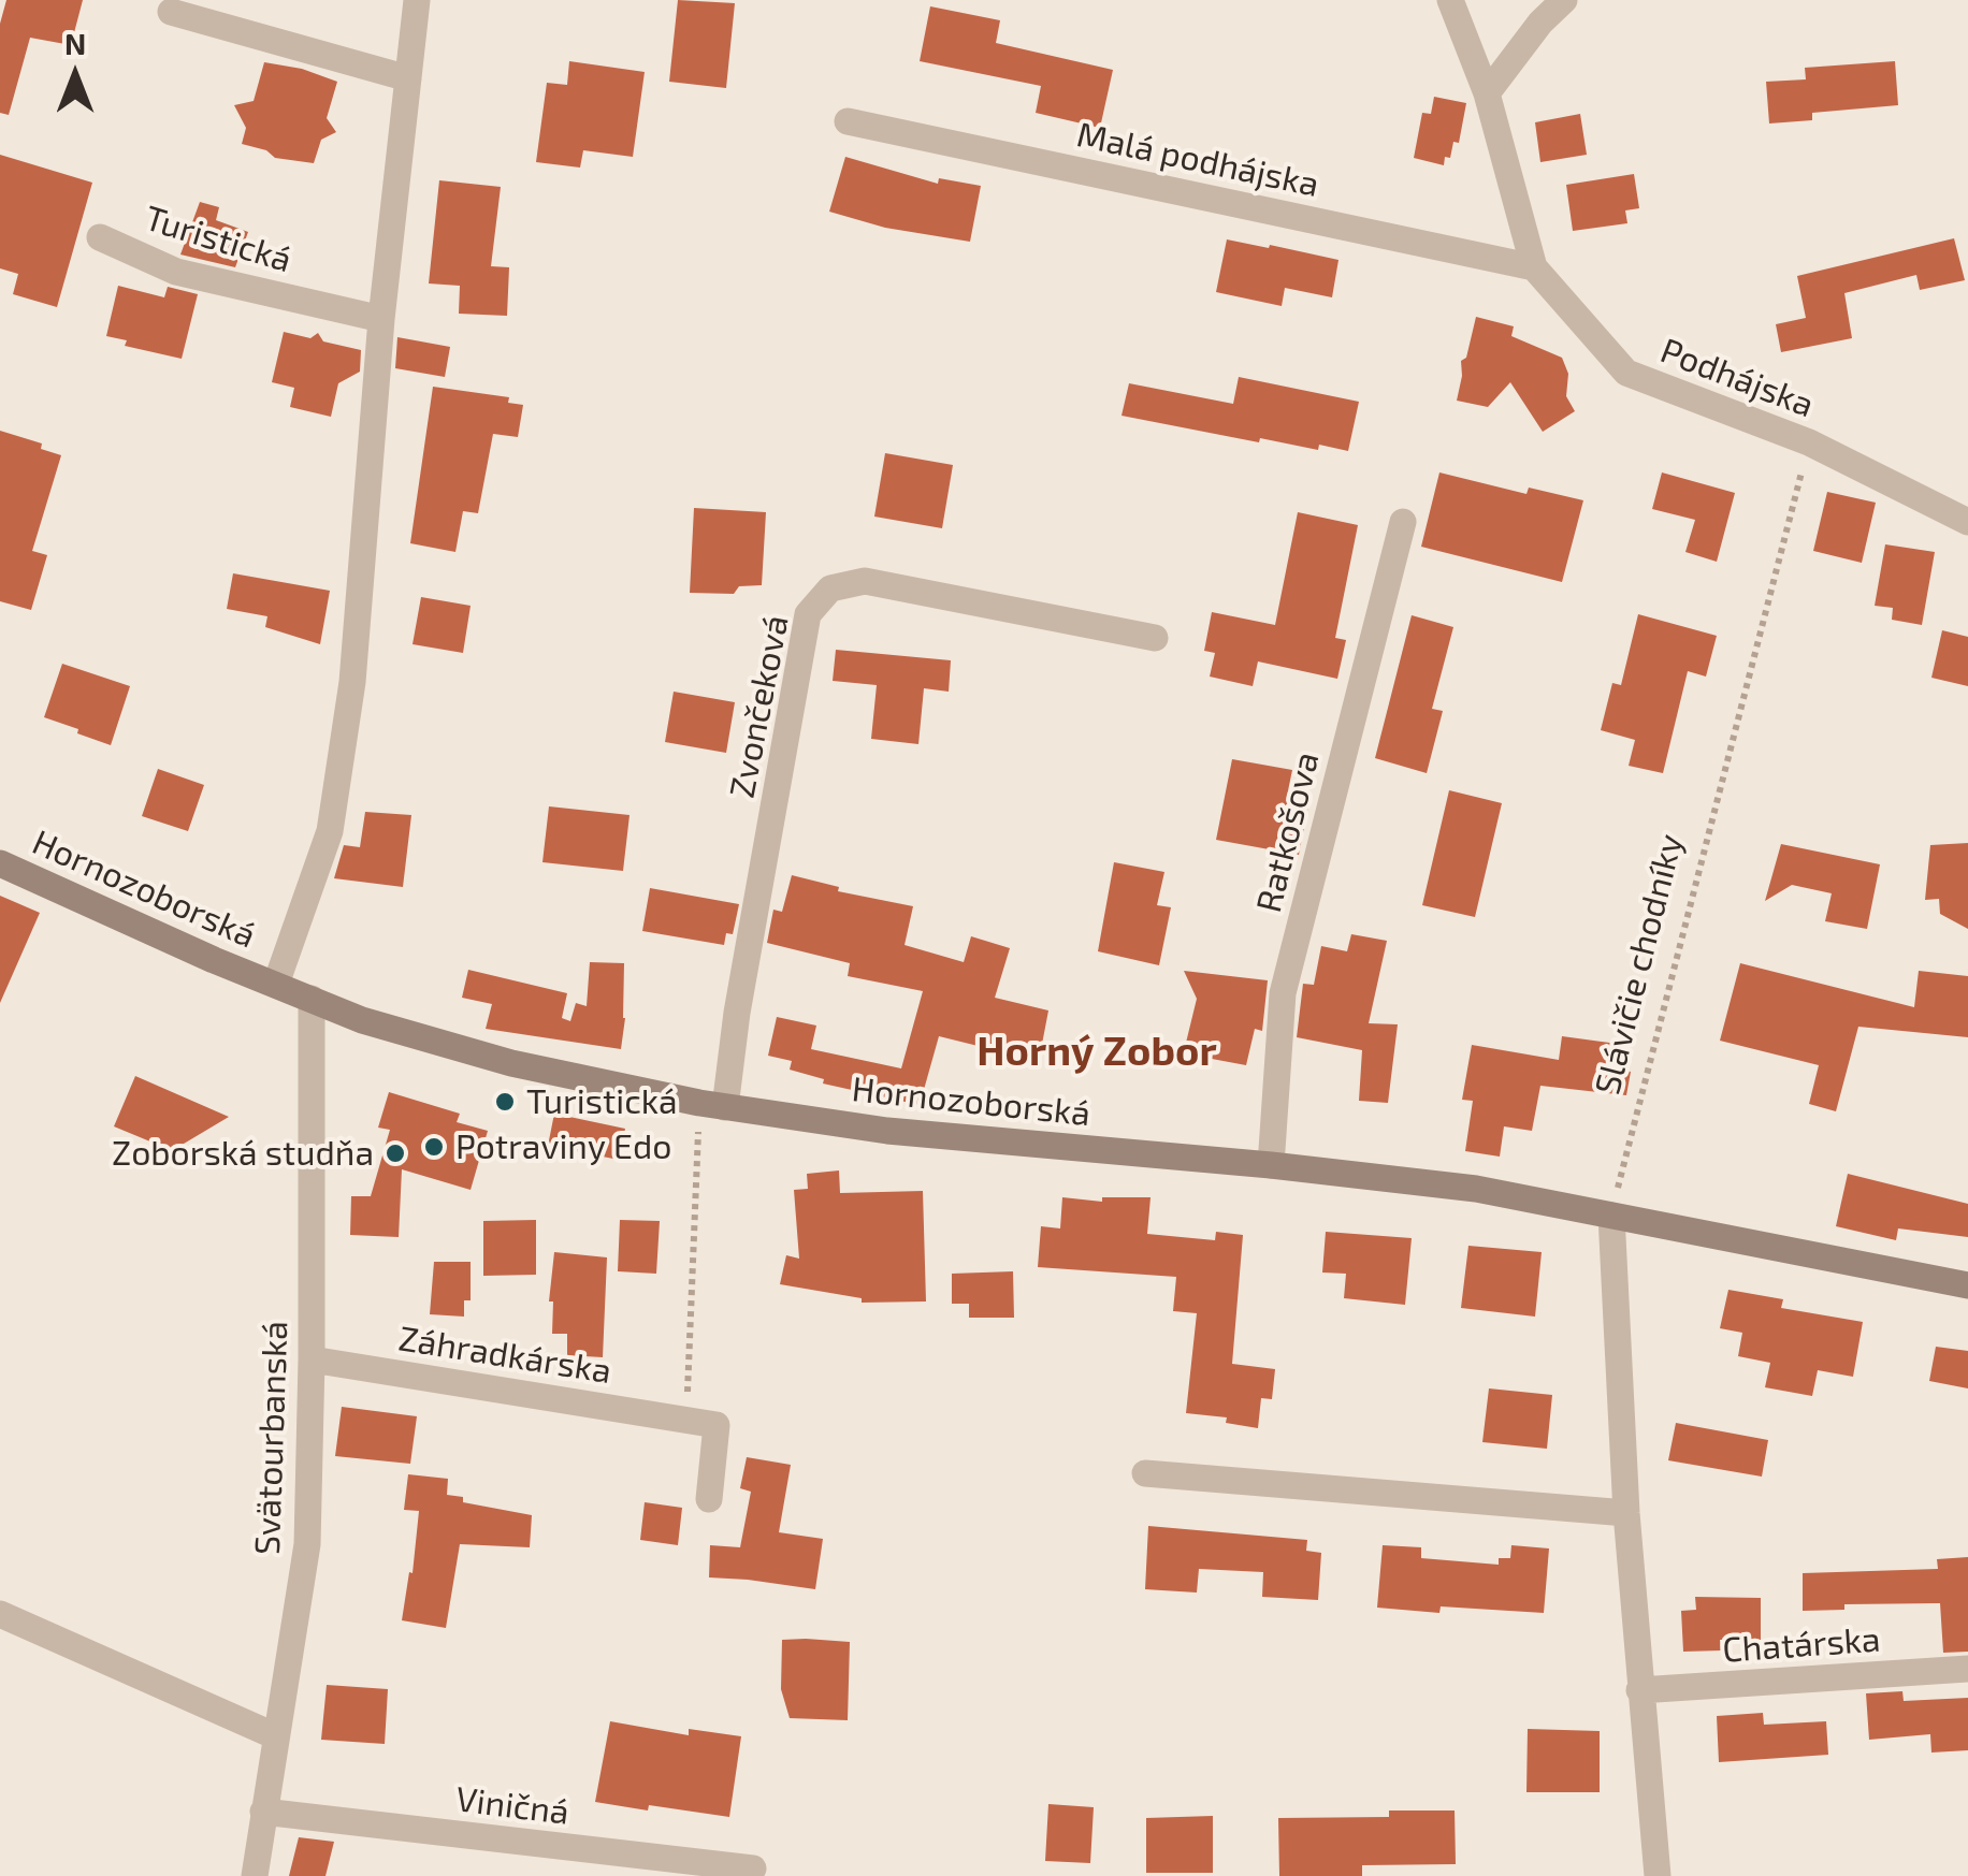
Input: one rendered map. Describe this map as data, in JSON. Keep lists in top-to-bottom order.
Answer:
{
  "streets": {
    "street": [
      "Malá podhájska",
      "Turistická",
      "Podhájska",
      "Zvončeková",
      "Ratkošova",
      "Hornozoborská",
      "Záhradkárska",
      "Svätourbanská",
      "Chatárska",
      "Viničná"
    ],
    "path": ["Slávičie chodníky"]
  },
  "crossings": [
    ["Malá podhájska", "Podhájska"],
    ["Podhájska", "Slávičie chodníky"],
    ["Zvončeková", "Hornozoborská"],
    ["Ratkošova", "Hornozoborská"],
    ["Hornozoborská", "Slávičie chodníky"],
    ["Hornozoborská", "Svätourbanská"],
    ["Záhradkárska", "Svätourbanská"],
    ["Svätourbanská", "Viničná"]
  ],
  "districts": ["Horný Zobor"],
  "places": ["Turistická", "Potraviny Edo", "Zoborská studňa"],
  "north": "top"
}
